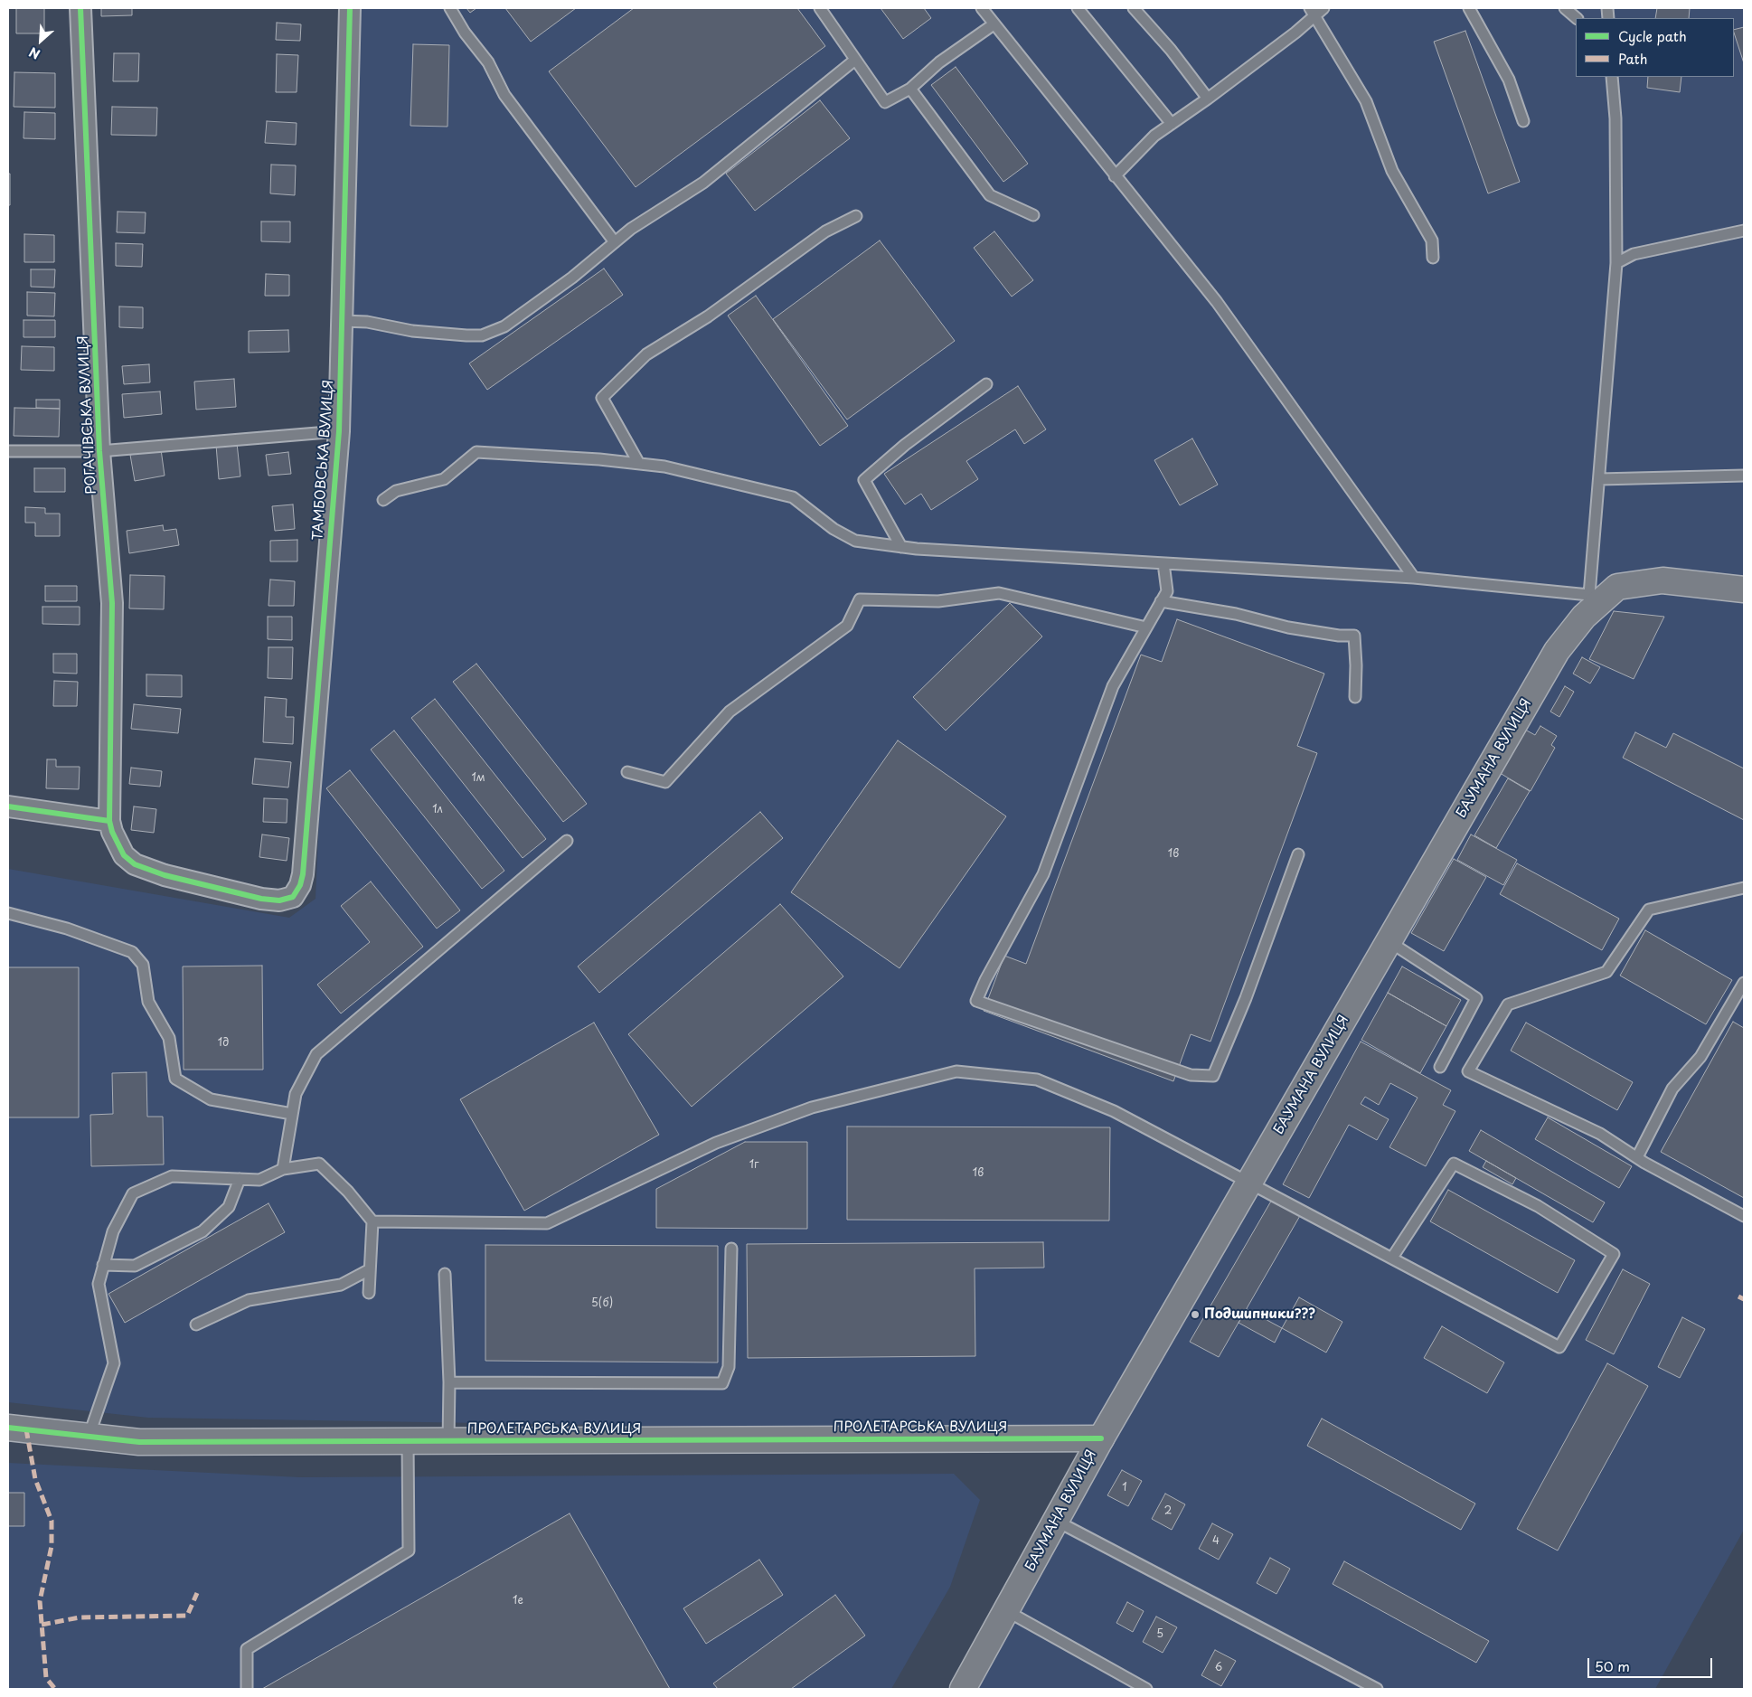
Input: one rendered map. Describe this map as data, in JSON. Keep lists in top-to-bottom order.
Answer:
{
  "streets": {
    "main road": ["БАУМАНА ВУЛИЦЯ", "ПРОЛЕТАРСЬКА ВУЛИЦЯ"],
    "street": ["РОГАЧІВСЬКА ВУЛИЦЯ", "ТАМБОВСЬКА ВУЛИЦЯ"]
  },
  "crossings": [
    ["РОГАЧІВСЬКА ВУЛИЦЯ", "ТАМБОВСЬКА ВУЛИЦЯ"],
    ["БАУМАНА ВУЛИЦЯ", "ПРОЛЕТАРСЬКА ВУЛИЦЯ"]
  ],
  "places": ["Подшипники???"],
  "house_numbers": [
    "1м",
    "1л",
    "1в",
    "1д",
    "1г",
    "1в",
    "5(б)",
    "1",
    "2",
    "4",
    "1е",
    "5",
    "6"
  ],
  "legend": ["Cycle path", "Path"],
  "scale_bar": "50 m",
  "north": "bottom left"
}
